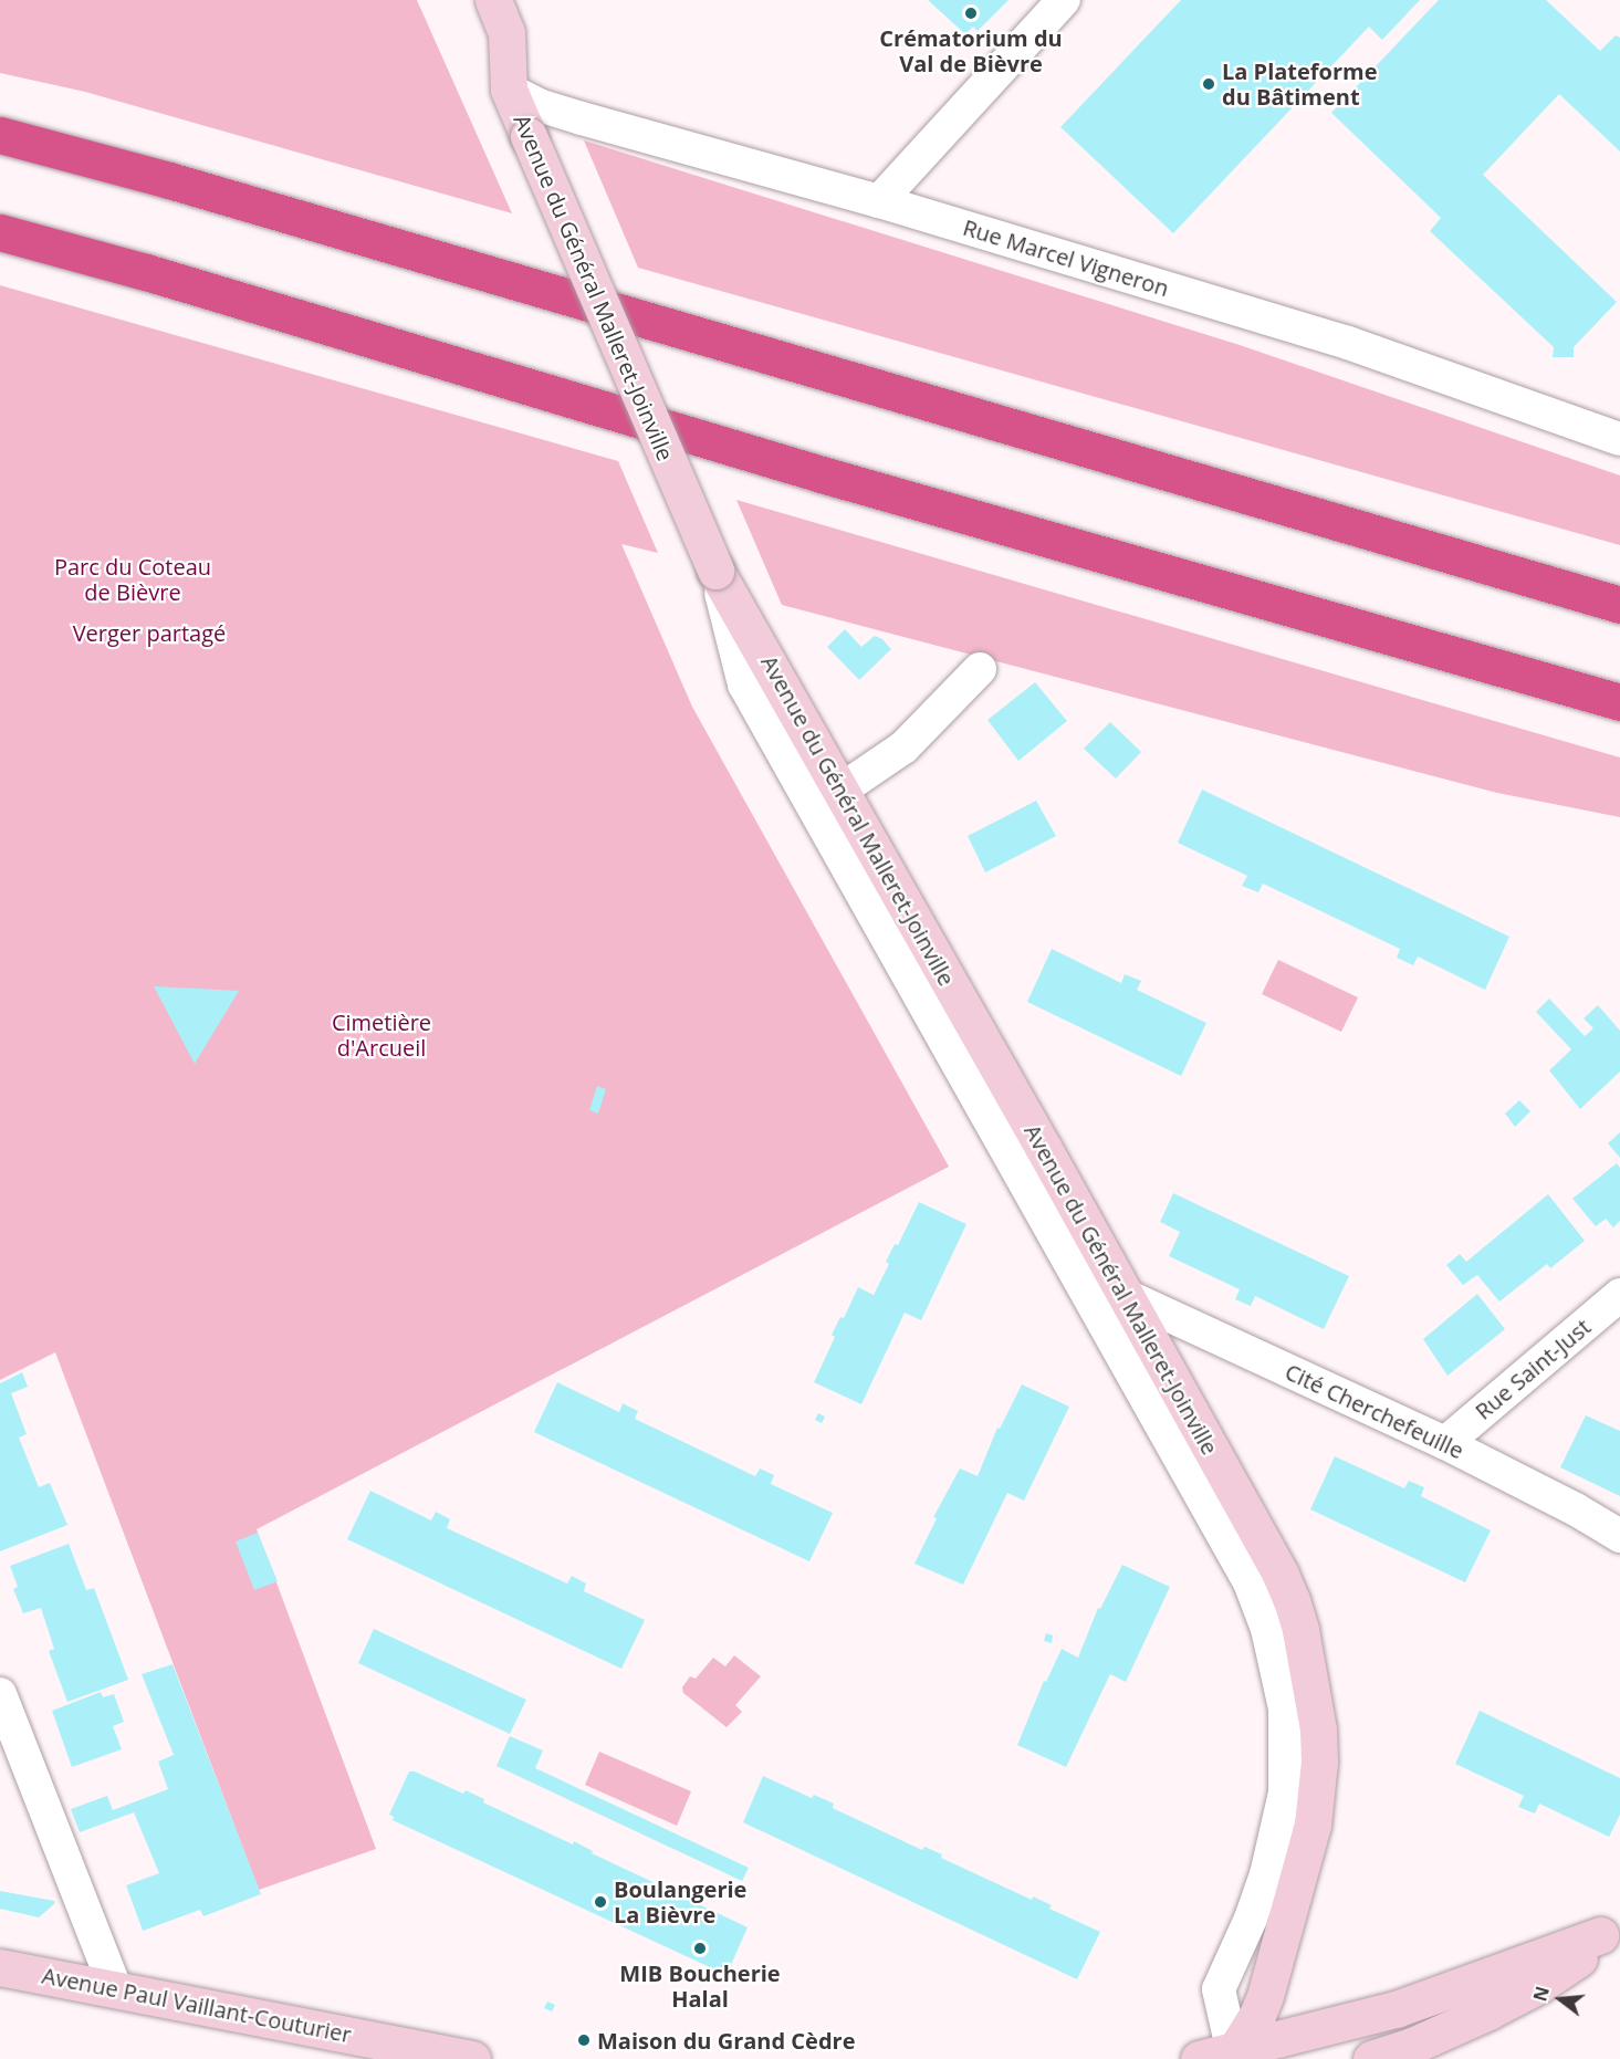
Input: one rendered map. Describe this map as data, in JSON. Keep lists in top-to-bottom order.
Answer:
{
  "streets": {
    "main road": ["Avenue du Général Malleret-Joinville", "Avenue Paul Vaillant-Couturier"],
    "street": ["Rue Marcel Vigneron", "Rue Saint-Just", "Cité Cherchefeuille"]
  },
  "crossings": [
    ["Rue Marcel Vigneron", "Avenue du Général Malleret-Joinville"],
    ["Avenue du Général Malleret-Joinville", "Cité Cherchefeuille"],
    ["Rue Saint-Just", "Cité Cherchefeuille"]
  ],
  "parks": ["Parc du Coteau de Bièvre", "Verger partagé", "Cimetière d'Arcueil"],
  "places": [
    "Crématorium du Val de Bièvre",
    "La Plateforme du Bâtiment",
    "Boulangerie La Bièvre",
    "MIB Boucherie Halal",
    "Maison du Grand Cèdre"
  ],
  "north": "left"
}
